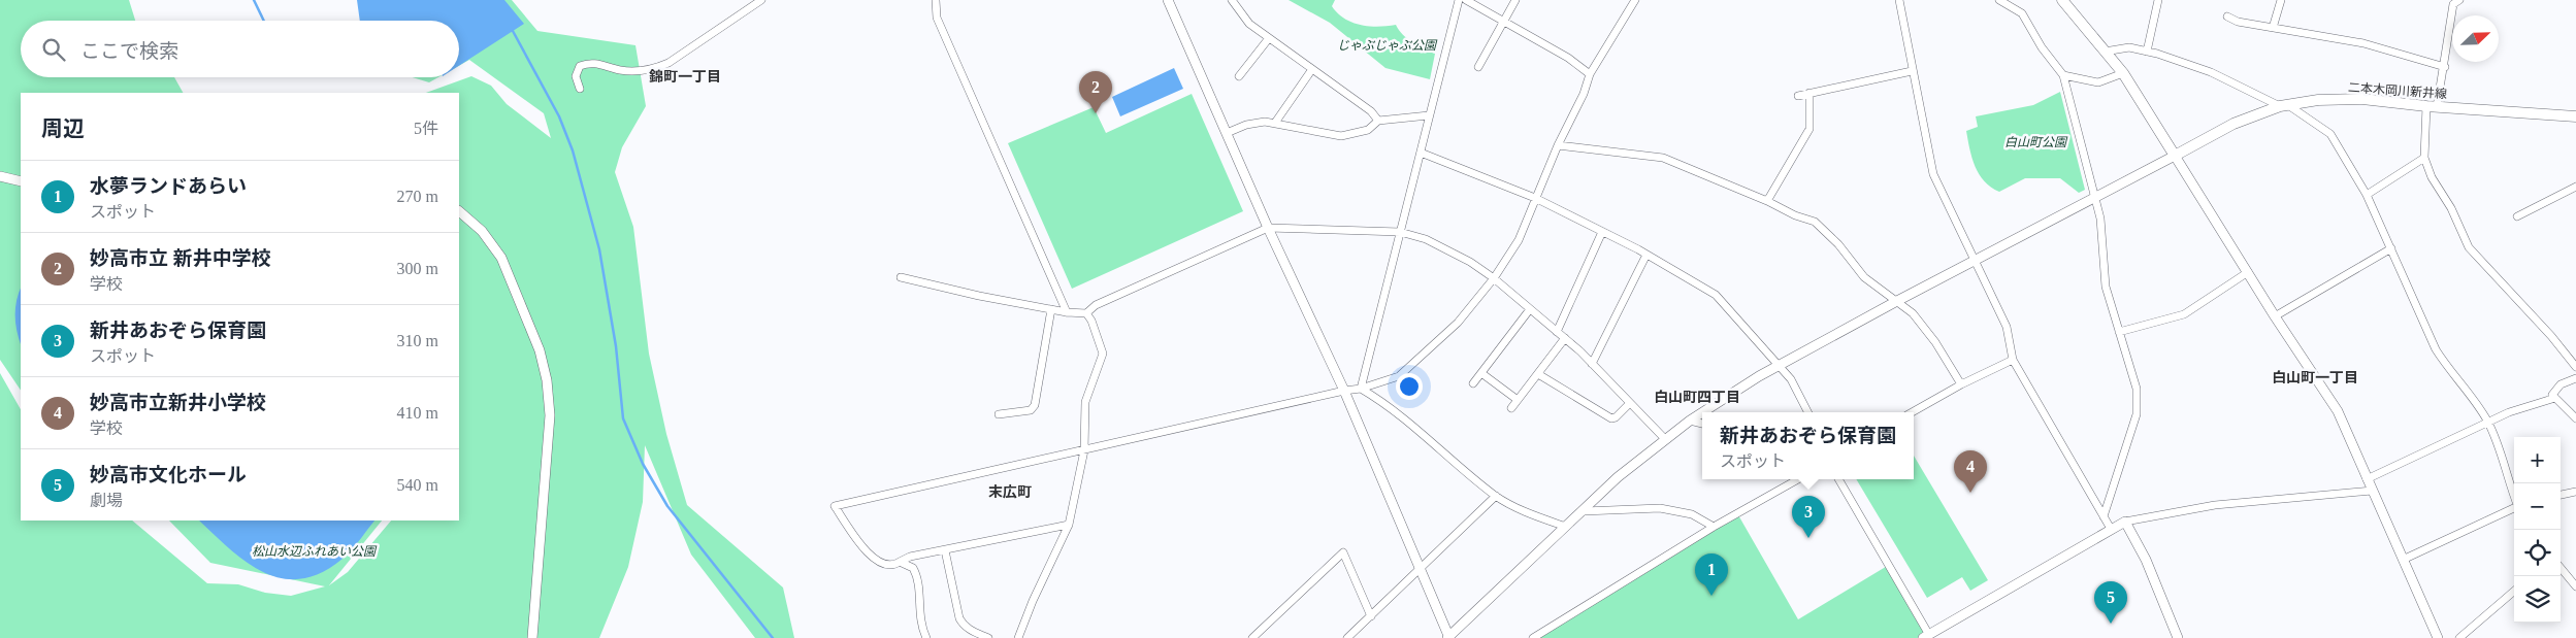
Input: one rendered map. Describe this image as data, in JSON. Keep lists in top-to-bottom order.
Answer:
{
  "streets": {
    "main road": ["二本木岡川新井線"]
  },
  "districts": [
    "錦町一丁目",
    "白山町一丁目",
    "白山町四丁目",
    "末広町"
  ],
  "parks": ["じゃぶじゃぶ公園", "白山町公園", "松山水辺ふれあい公園"],
  "north": "top right",
  "page": {
    "search": "ここで検索",
    "pins": [
      "2",
      "4",
      "3",
      "1",
      "5"
    ],
    "heading": ["周辺", "5件"],
    "list": [
      {
        "mark": "1",
        "name": "水夢ランドあらい",
        "note": "スポット",
        "value": "270 m"
      },
      {
        "mark": "2",
        "name": "妙高市立 新井中学校",
        "note": "学校",
        "value": "300 m"
      },
      {
        "mark": "3",
        "name": "新井あおぞら保育園",
        "note": "スポット",
        "value": "310 m"
      },
      {
        "mark": "4",
        "name": "妙高市立新井小学校",
        "note": "学校",
        "value": "410 m"
      },
      {
        "mark": "5",
        "name": "妙高市文化ホール",
        "note": "劇場",
        "value": "540 m"
      }
    ],
    "popup": ["新井あおぞら保育園", "スポット"],
    "map_buttons": ["+", "−"]
  }
}
